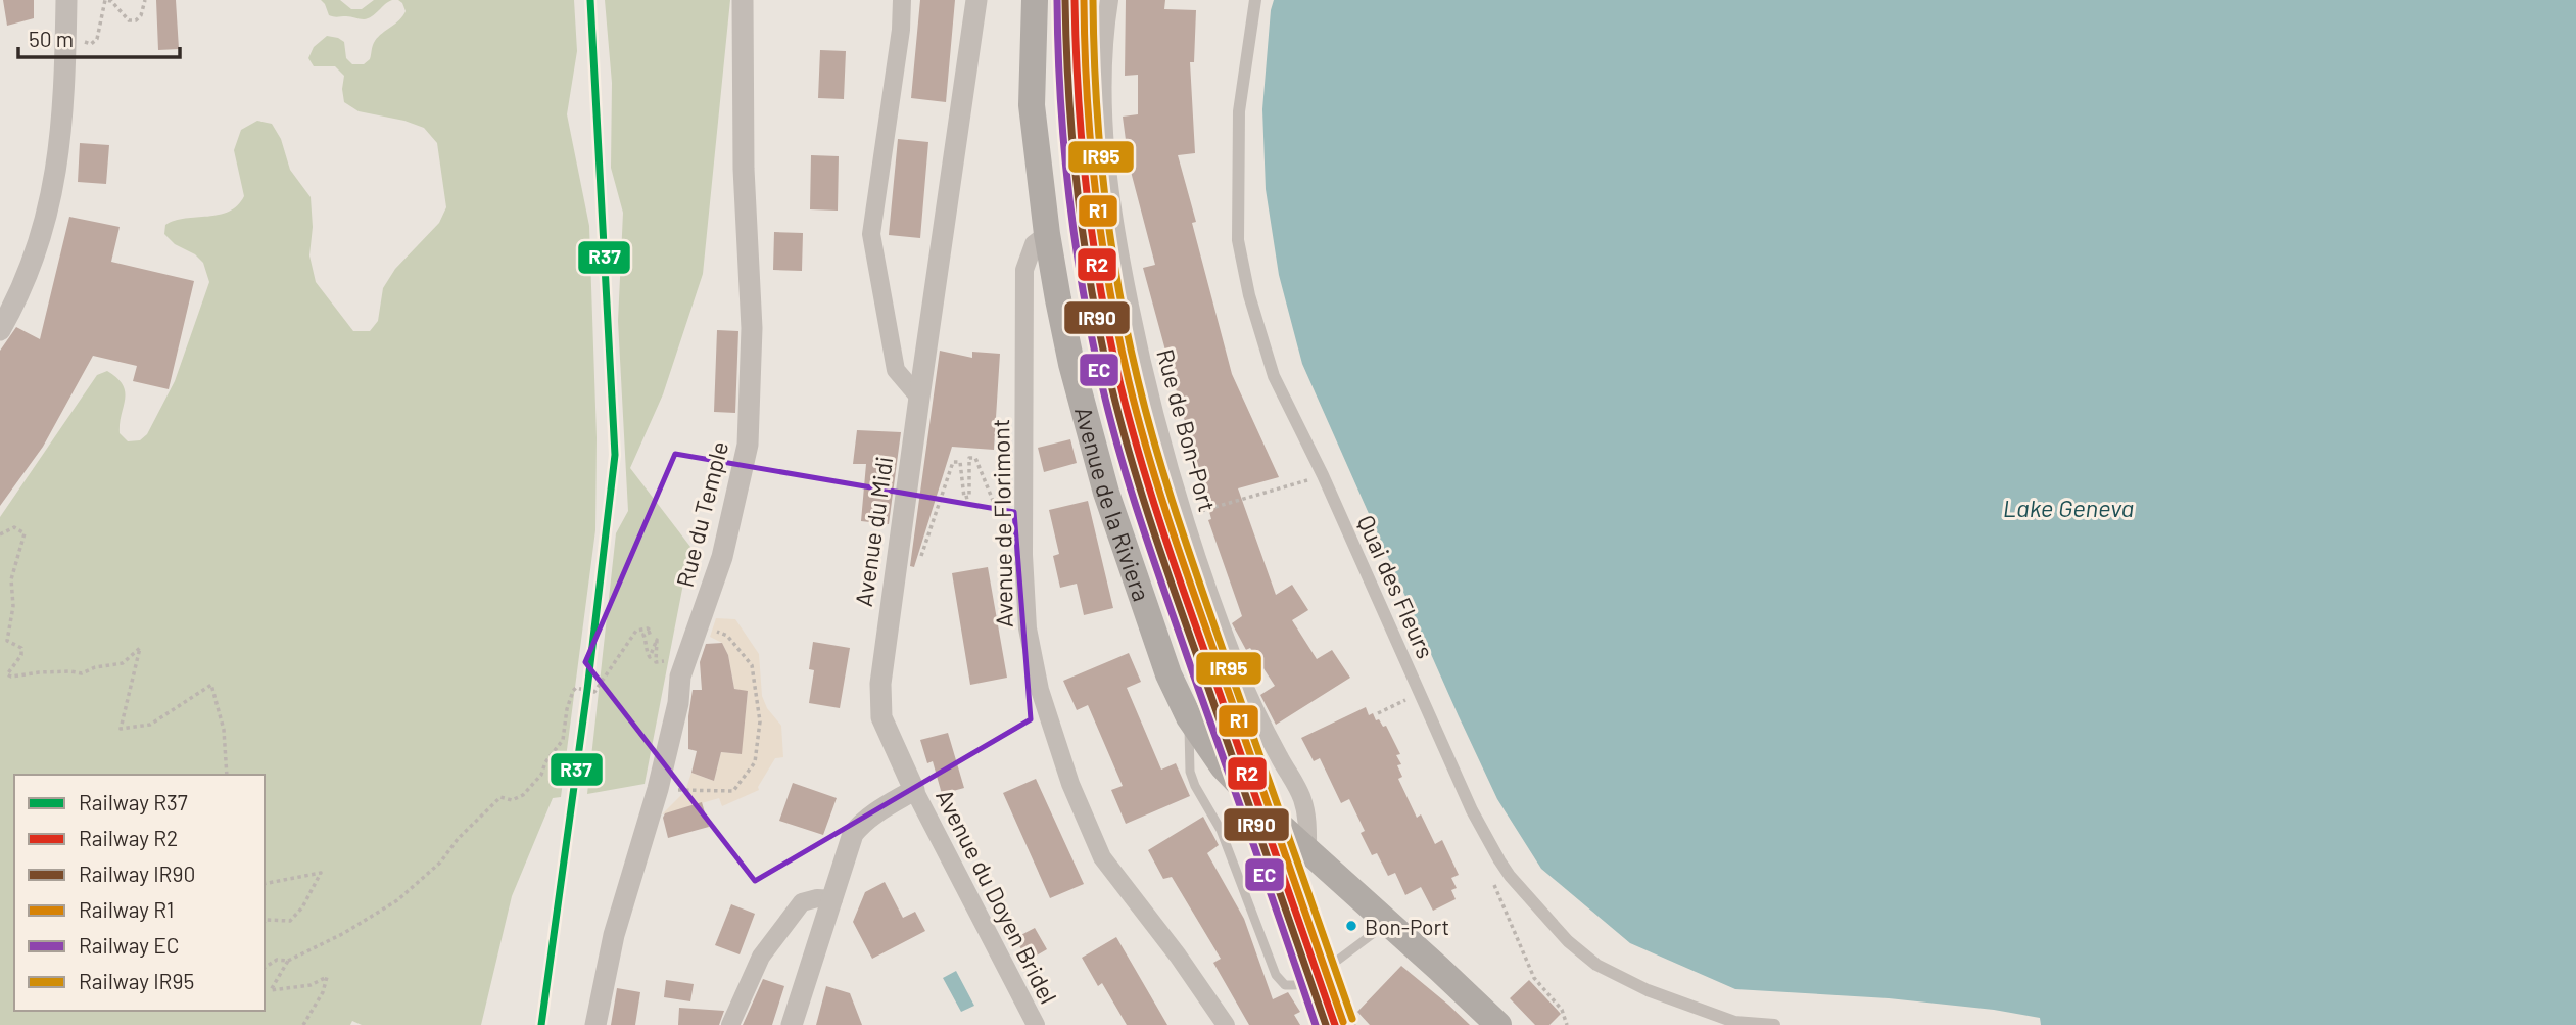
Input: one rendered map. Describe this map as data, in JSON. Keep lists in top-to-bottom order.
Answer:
{
  "streets": {
    "main road": ["Avenue de la Riviera"],
    "street": [
      "Rue de Bon-Port",
      "Rue du Temple",
      "Avenue de Florimont",
      "Avenue du Midi",
      "Quai des Fleurs",
      "Avenue du Doyen Bridel"
    ]
  },
  "crossings": [
    ["Rue de Bon-Port", "Avenue de la Riviera"],
    ["Avenue de la Riviera", "Avenue de Florimont"],
    ["Avenue du Midi", "Avenue du Doyen Bridel"]
  ],
  "water": ["Lake Geneva"],
  "places": ["Bon-Port"],
  "lines": [
    "rail line R37",
    "rail line R2",
    "rail line IR90",
    "rail line R1",
    "rail line EC",
    "rail line IR95"
  ],
  "legend": [
    "Railway R37",
    "Railway R2",
    "Railway IR90",
    "Railway R1",
    "Railway EC",
    "Railway IR95"
  ],
  "scale_bar": "50 m"
}
